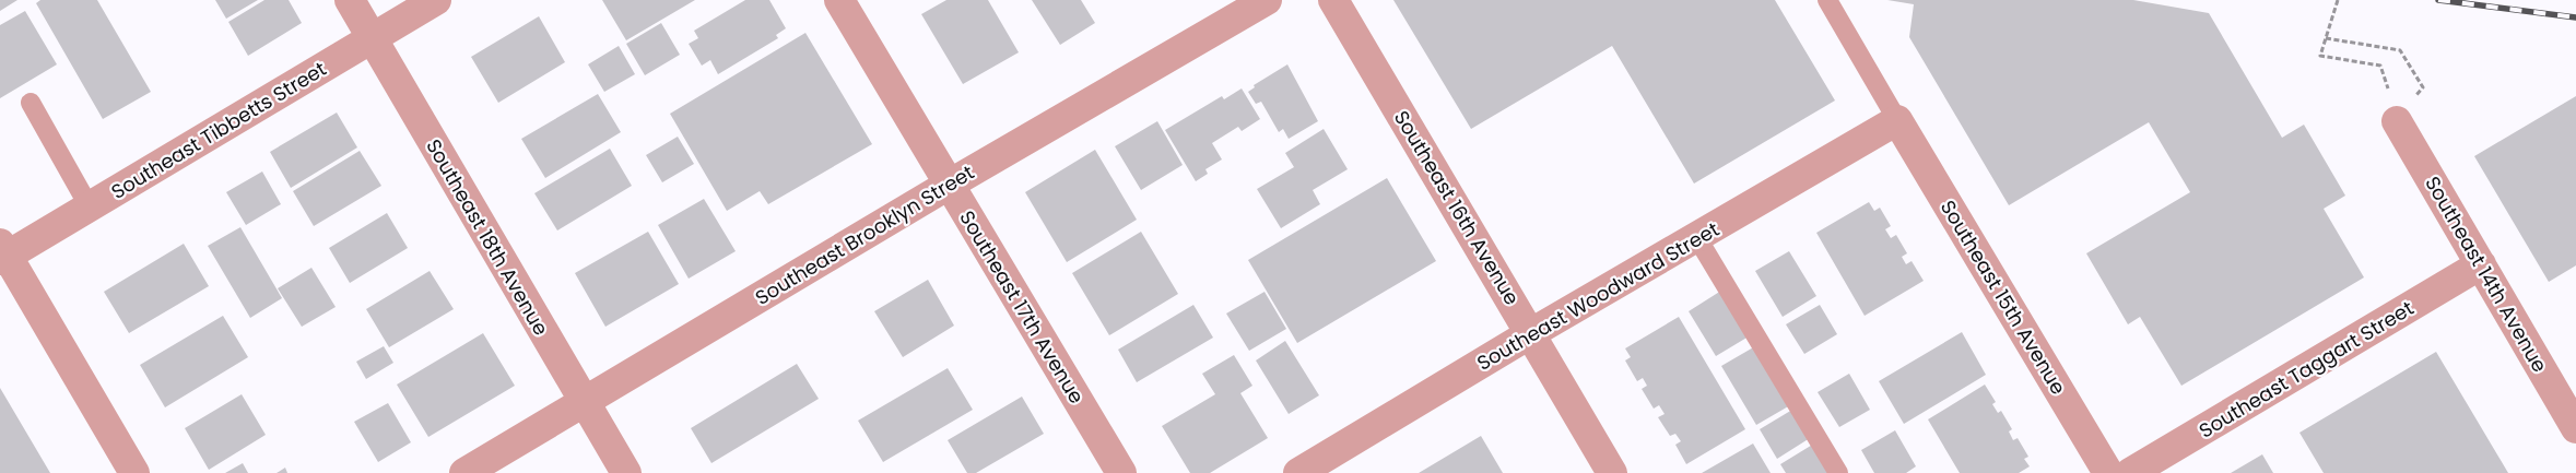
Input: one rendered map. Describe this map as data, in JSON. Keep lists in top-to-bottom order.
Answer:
{
  "streets": {
    "street": [
      "Southeast Tibbetts Street",
      "Southeast 16th Avenue",
      "Southeast Brooklyn Street",
      "Southeast 18th Avenue",
      "Southeast 14th Avenue",
      "Southeast Woodward Street",
      "Southeast 15th Avenue",
      "Southeast 17th Avenue",
      "Southeast Taggart Street"
    ]
  },
  "crossings": [
    ["Southeast Tibbetts Street", "Southeast 18th Avenue"],
    ["Southeast 16th Avenue", "Southeast Woodward Street"],
    ["Southeast Brooklyn Street", "Southeast 18th Avenue"],
    ["Southeast Brooklyn Street", "Southeast 17th Avenue"],
    ["Southeast 14th Avenue", "Southeast Taggart Street"],
    ["Southeast Woodward Street", "Southeast 15th Avenue"]
  ]
}
